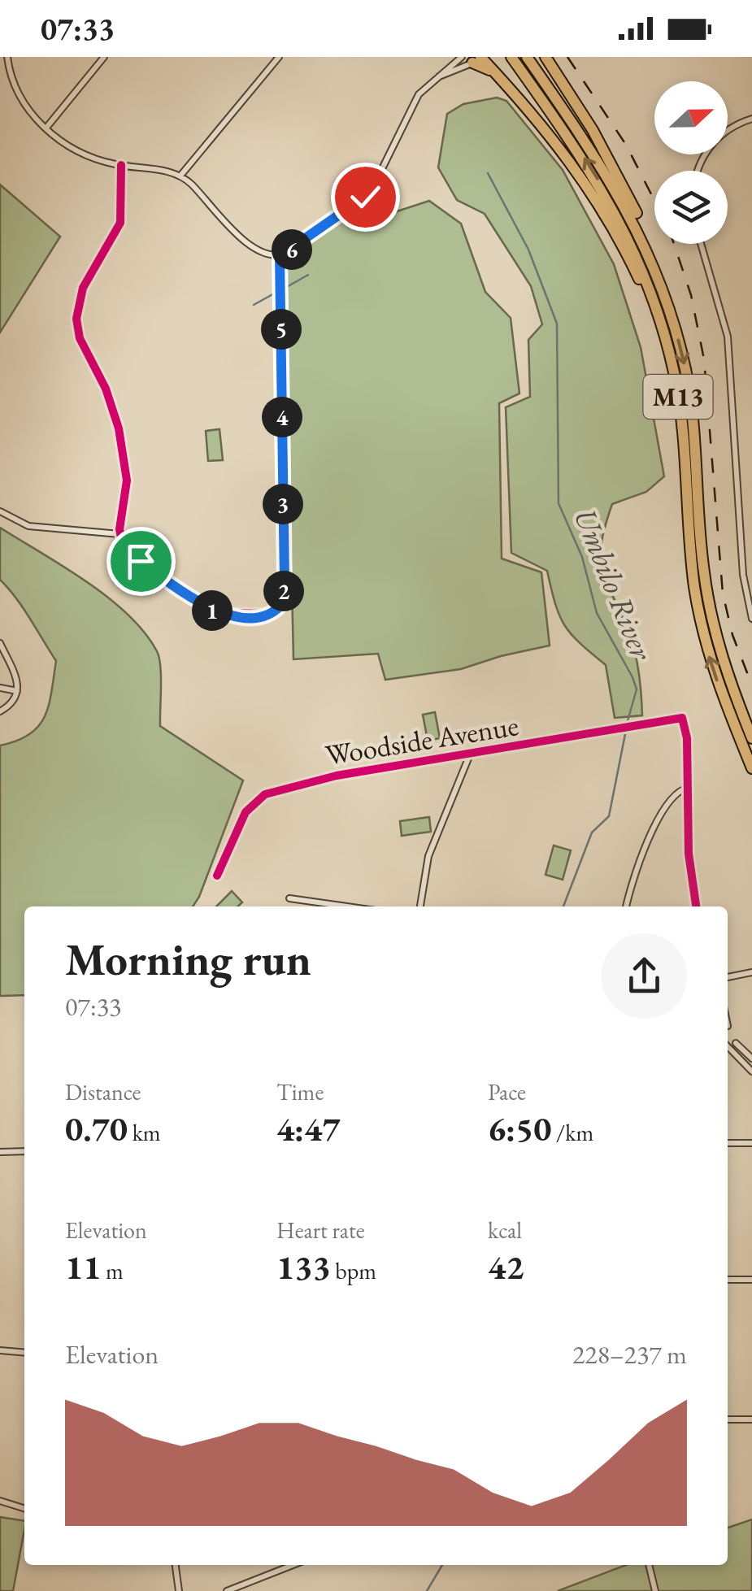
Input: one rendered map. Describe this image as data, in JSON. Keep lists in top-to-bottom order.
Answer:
{
  "streets": {
    "highway": ["M13"],
    "street": ["Woodside Avenue"]
  },
  "water": ["Umbilo River"],
  "north": "right",
  "page": {
    "status": "07:33",
    "pins": [
      "6",
      "5",
      "4",
      "3",
      "2",
      "1"
    ],
    "heading": ["Morning run", "07:33"],
    "stats": [
      ["Distance", "0.70 km"],
      ["Time", "4:47"],
      ["Pace", "6:50 /km"],
      ["Elevation", "11 m"],
      ["Heart rate", "133 bpm"],
      ["kcal", "42"]
    ],
    "chart": ["Elevation", "228–237 m"]
  }
}
